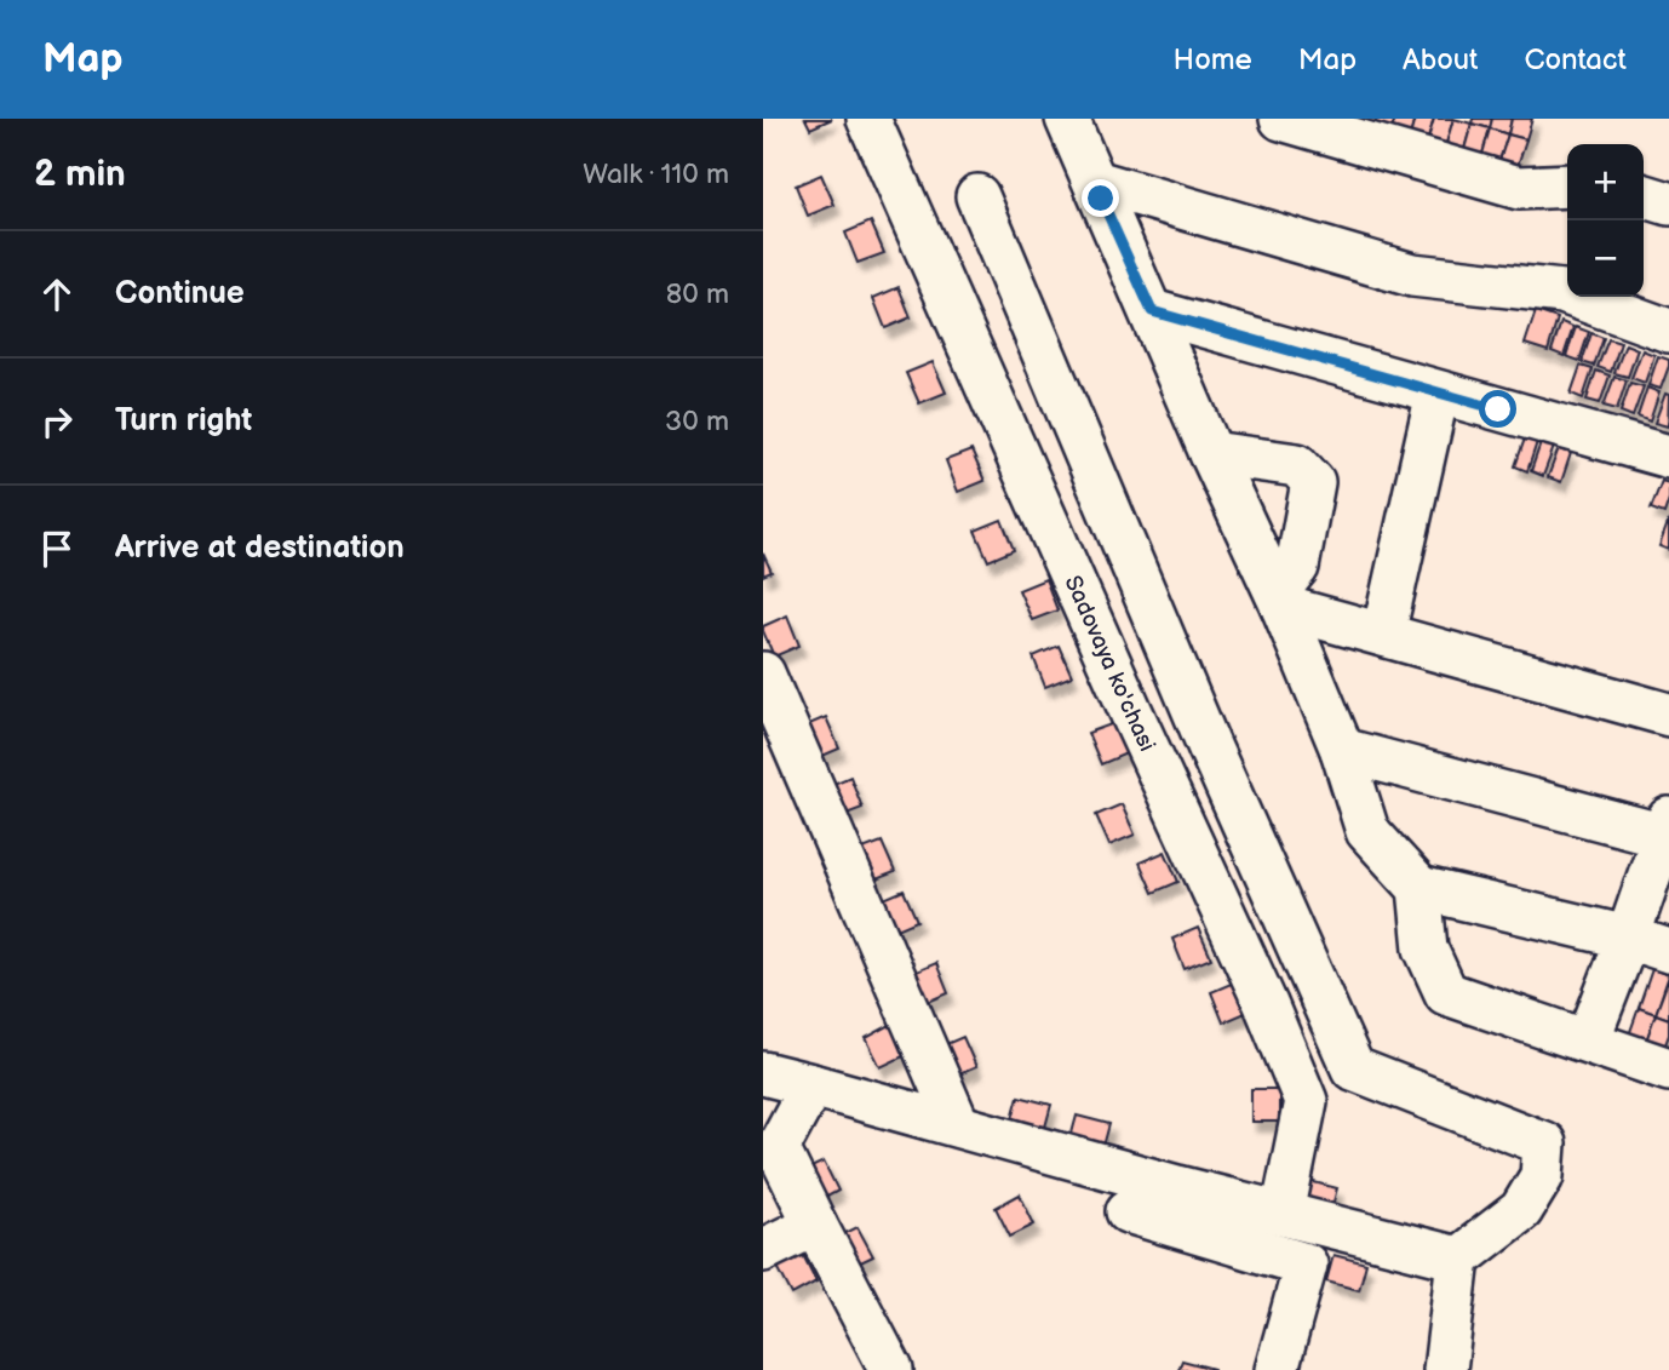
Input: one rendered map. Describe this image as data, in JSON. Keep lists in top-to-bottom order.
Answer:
{
  "streets": {
    "street": ["Sadovaya ko'chasi"]
  },
  "page": {
    "header": "Map",
    "nav": [
      "Home",
      "Map",
      "About",
      "Contact"
    ],
    "heading": ["2 min", "Walk · 110 m"],
    "map_buttons": ["+", "−"],
    "list": [
      ["Continue", "80 m"],
      ["Turn right", "30 m"],
      "Arrive at destination"
    ]
  }
}
